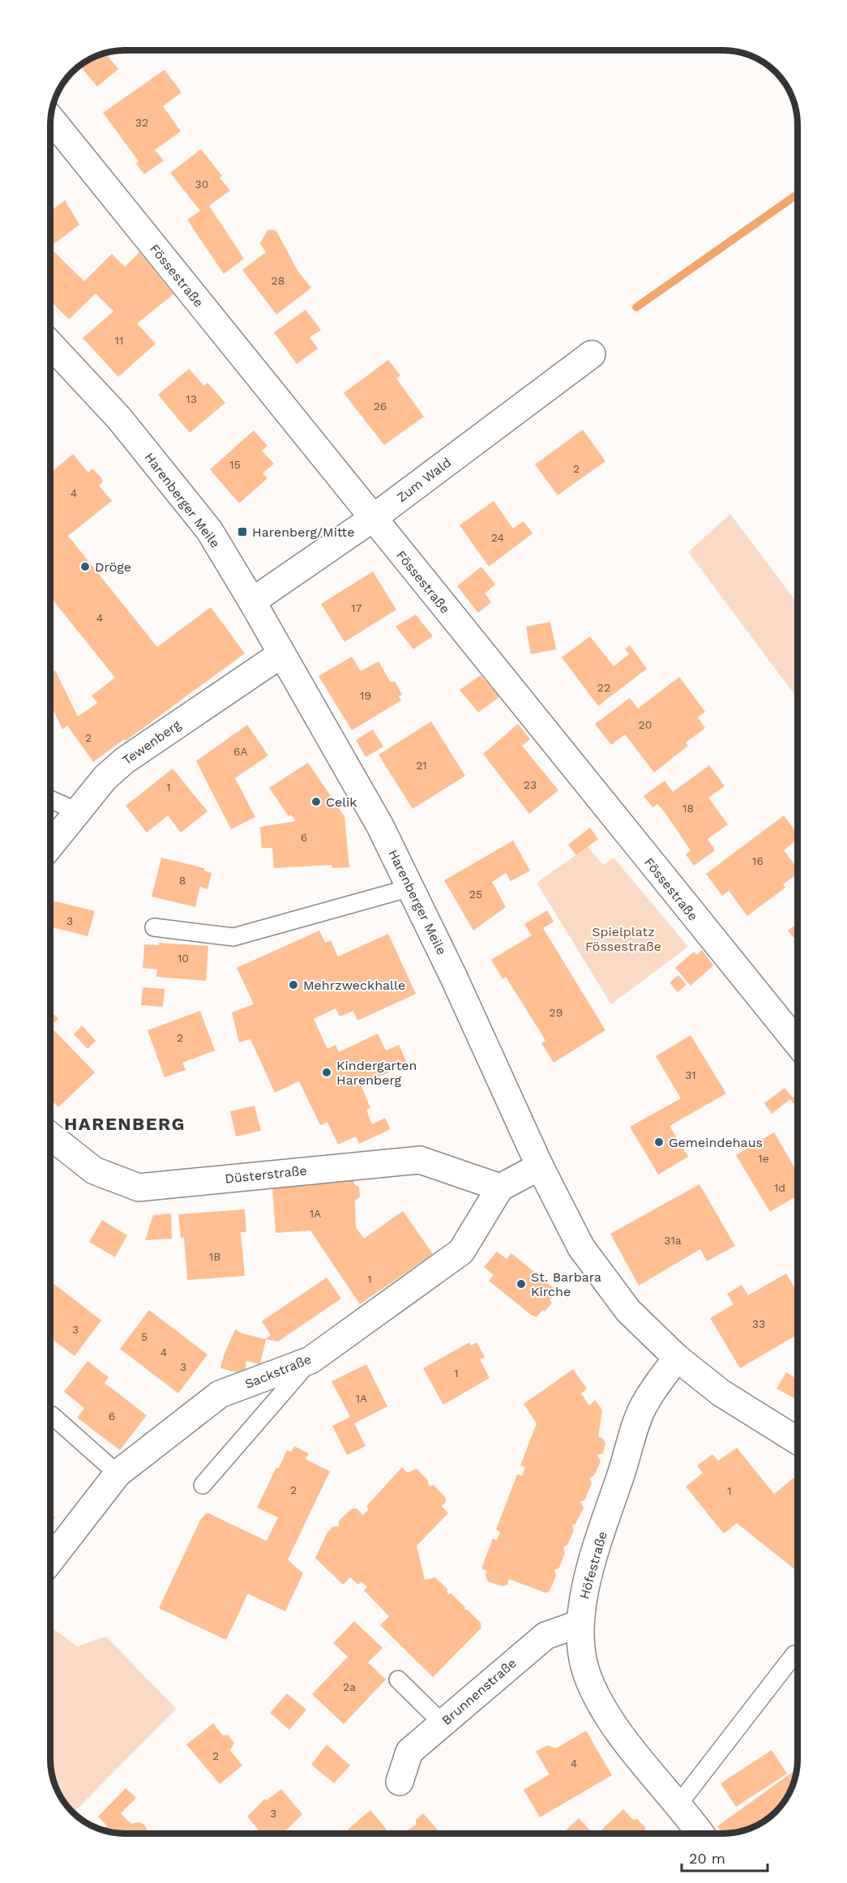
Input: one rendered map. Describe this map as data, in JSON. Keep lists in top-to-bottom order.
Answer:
{
  "streets": {
    "street": [
      "Fössestraße",
      "Zum Wald",
      "Harenberger Meile",
      "Tewenberg",
      "Düsterstraße",
      "Sackstraße",
      "Höfestraße",
      "Brunnenstraße"
    ]
  },
  "crossings": [
    ["Fössestraße", "Zum Wald"],
    ["Zum Wald", "Harenberger Meile"],
    ["Harenberger Meile", "Tewenberg"],
    ["Harenberger Meile", "Höfestraße"],
    ["Düsterstraße", "Sackstraße"],
    ["Höfestraße", "Brunnenstraße"]
  ],
  "districts": ["HARENBERG"],
  "parks": ["Spielplatz Fössestraße"],
  "places": {
    "transit": ["Harenberg/Mitte"],
    "other": [
      "Dröge",
      "Celik",
      "Mehrzweckhalle",
      "Kindergarten Harenberg",
      "Gemeindehaus",
      "St. Barbara Kirche"
    ]
  },
  "house_numbers": [
    "32",
    "30",
    "28",
    "11",
    "13",
    "26",
    "15",
    "2",
    "4",
    "24",
    "17",
    "4",
    "22",
    "19",
    "20",
    "2",
    "6A",
    "21",
    "23",
    "1",
    "18",
    "6",
    "16",
    "8",
    "25",
    "3",
    "10",
    "29",
    "2",
    "31",
    "1e",
    "1d",
    "1A",
    "31a",
    "1B",
    "1",
    "33",
    "3",
    "5",
    "4",
    "3",
    "1",
    "1A",
    "6",
    "2",
    "1",
    "2a",
    "2",
    "4",
    "3"
  ],
  "scale_bar": "20 m"
}
